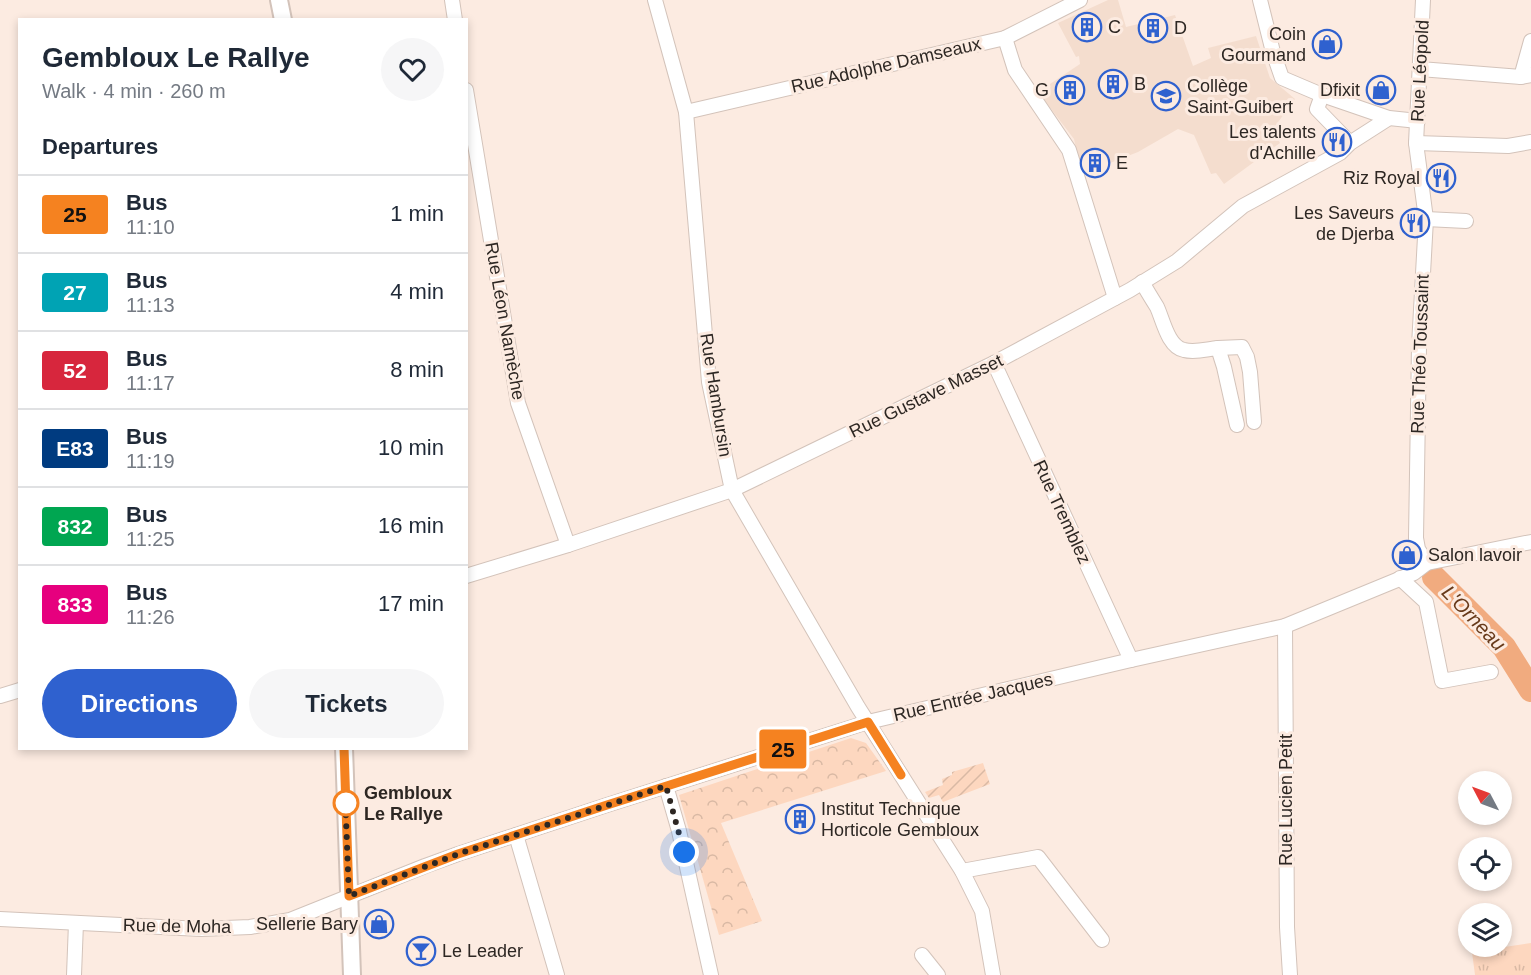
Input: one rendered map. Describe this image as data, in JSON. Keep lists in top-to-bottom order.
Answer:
{
  "streets": {
    "street": [
      "Rue Adolphe Damseaux",
      "Rue Léopold",
      "Rue Léon Namèche",
      "Rue Théo Toussaint",
      "Rue Hambursin",
      "Rue Gustave Masset",
      "Rue Tremblez",
      "Rue Entrée Jacques",
      "Rue Lucien Petit",
      "Rue de Moha"
    ]
  },
  "crossings": [
    ["Rue Adolphe Damseaux", "Rue Hambursin"],
    ["Rue Léopold", "Rue Théo Toussaint"],
    ["Rue Léon Namèche", "Rue Gustave Masset"],
    ["Rue Théo Toussaint", "Rue Entrée Jacques"],
    ["Rue Hambursin", "Rue Gustave Masset"],
    ["Rue Hambursin", "Rue Entrée Jacques"],
    ["Rue Gustave Masset", "Rue Tremblez"],
    ["Rue Tremblez", "Rue Entrée Jacques"],
    ["Rue Entrée Jacques", "Rue Lucien Petit"],
    ["Rue Entrée Jacques", "Rue de Moha"]
  ],
  "water": ["L'Orneau"],
  "places": {
    "building": [
      "C",
      "D",
      "B",
      "G",
      "E",
      "Institut Technique Horticole Gembloux"
    ],
    "shop": [
      "Coin Gourmand",
      "Dfixit",
      "Salon lavoir",
      "Sellerie Bary"
    ],
    "school or university": ["Collège Saint-Guibert"],
    "restaurant": ["Les talents d'Achille", "Riz Royal", "Les Saveurs de Djerba"],
    "other": ["Gembloux Le Rallye"],
    "bar": ["Le Leader"]
  },
  "lines": ["bus line 25"],
  "north": "top left",
  "page": {
    "on_map": "25",
    "heading": [
      ["Gembloux Le Rallye", "Walk · 4 min · 260 m"],
      "Departures"
    ],
    "list": [
      {
        "mark": "25",
        "name": "Bus",
        "note": "11:10",
        "value": "1 min"
      },
      {
        "mark": "27",
        "name": "Bus",
        "note": "11:13",
        "value": "4 min"
      },
      {
        "mark": "52",
        "name": "Bus",
        "note": "11:17",
        "value": "8 min"
      },
      {
        "mark": "E83",
        "name": "Bus",
        "note": "11:19",
        "value": "10 min"
      },
      {
        "mark": "832",
        "name": "Bus",
        "note": "11:25",
        "value": "16 min"
      },
      {
        "mark": "833",
        "name": "Bus",
        "note": "11:26",
        "value": "17 min"
      }
    ],
    "buttons": ["Directions", "Tickets"]
  }
}
